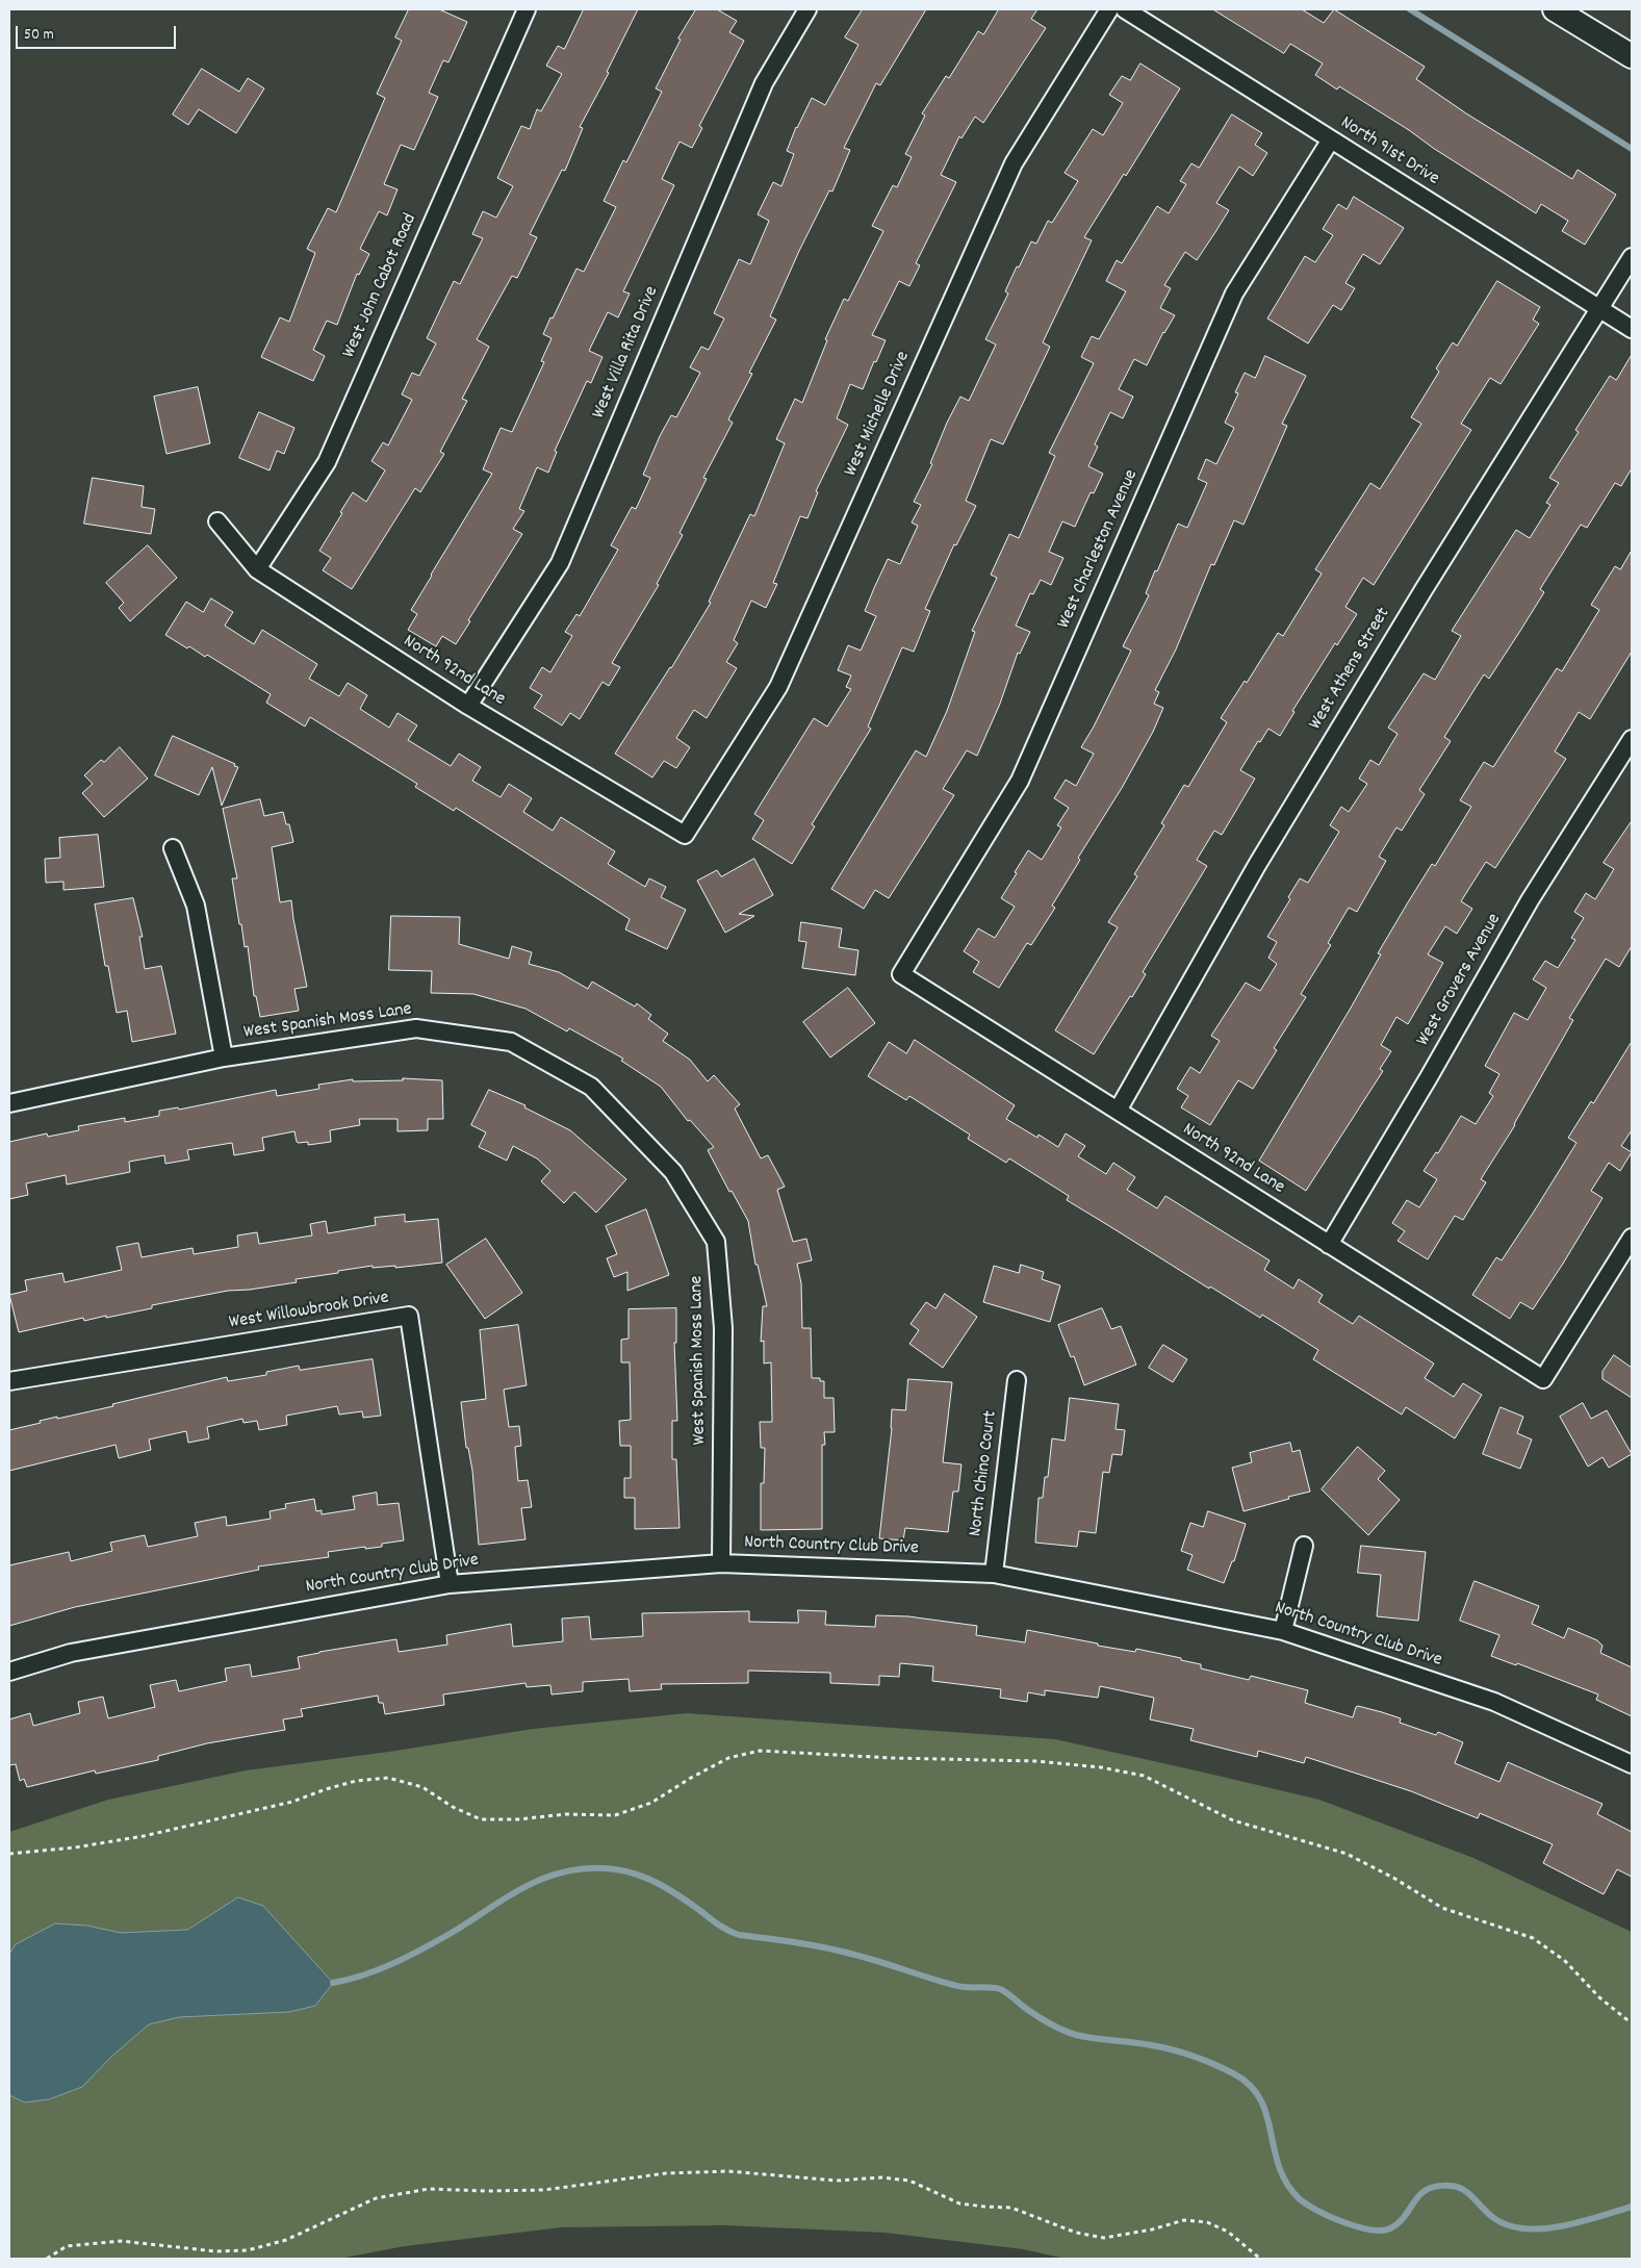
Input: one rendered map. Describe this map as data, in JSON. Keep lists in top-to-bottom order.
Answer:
{
  "streets": {
    "street": [
      "North 91st Drive",
      "West John Cabot Road",
      "West Villa Rita Drive",
      "West Michelle Drive",
      "West Charleston Avenue",
      "West Athens Street",
      "North 92nd Lane",
      "West Grovers Avenue",
      "West Spanish Moss Lane",
      "West Willowbrook Drive",
      "North Chino Court",
      "North Country Club Drive"
    ]
  },
  "crossings": [
    ["North 91st Drive", "West Charleston Avenue"],
    ["North 91st Drive", "West Athens Street"],
    ["West John Cabot Road", "North 92nd Lane"],
    ["West Villa Rita Drive", "North 92nd Lane"],
    ["West Michelle Drive", "North 92nd Lane"],
    ["West Charleston Avenue", "North 92nd Lane"],
    ["West Athens Street", "North 92nd Lane"],
    ["North 92nd Lane", "West Grovers Avenue"],
    ["West Spanish Moss Lane", "North Country Club Drive"],
    ["West Willowbrook Drive", "North Country Club Drive"],
    ["North Chino Court", "North Country Club Drive"]
  ],
  "scale_bar": "50 m"
}
